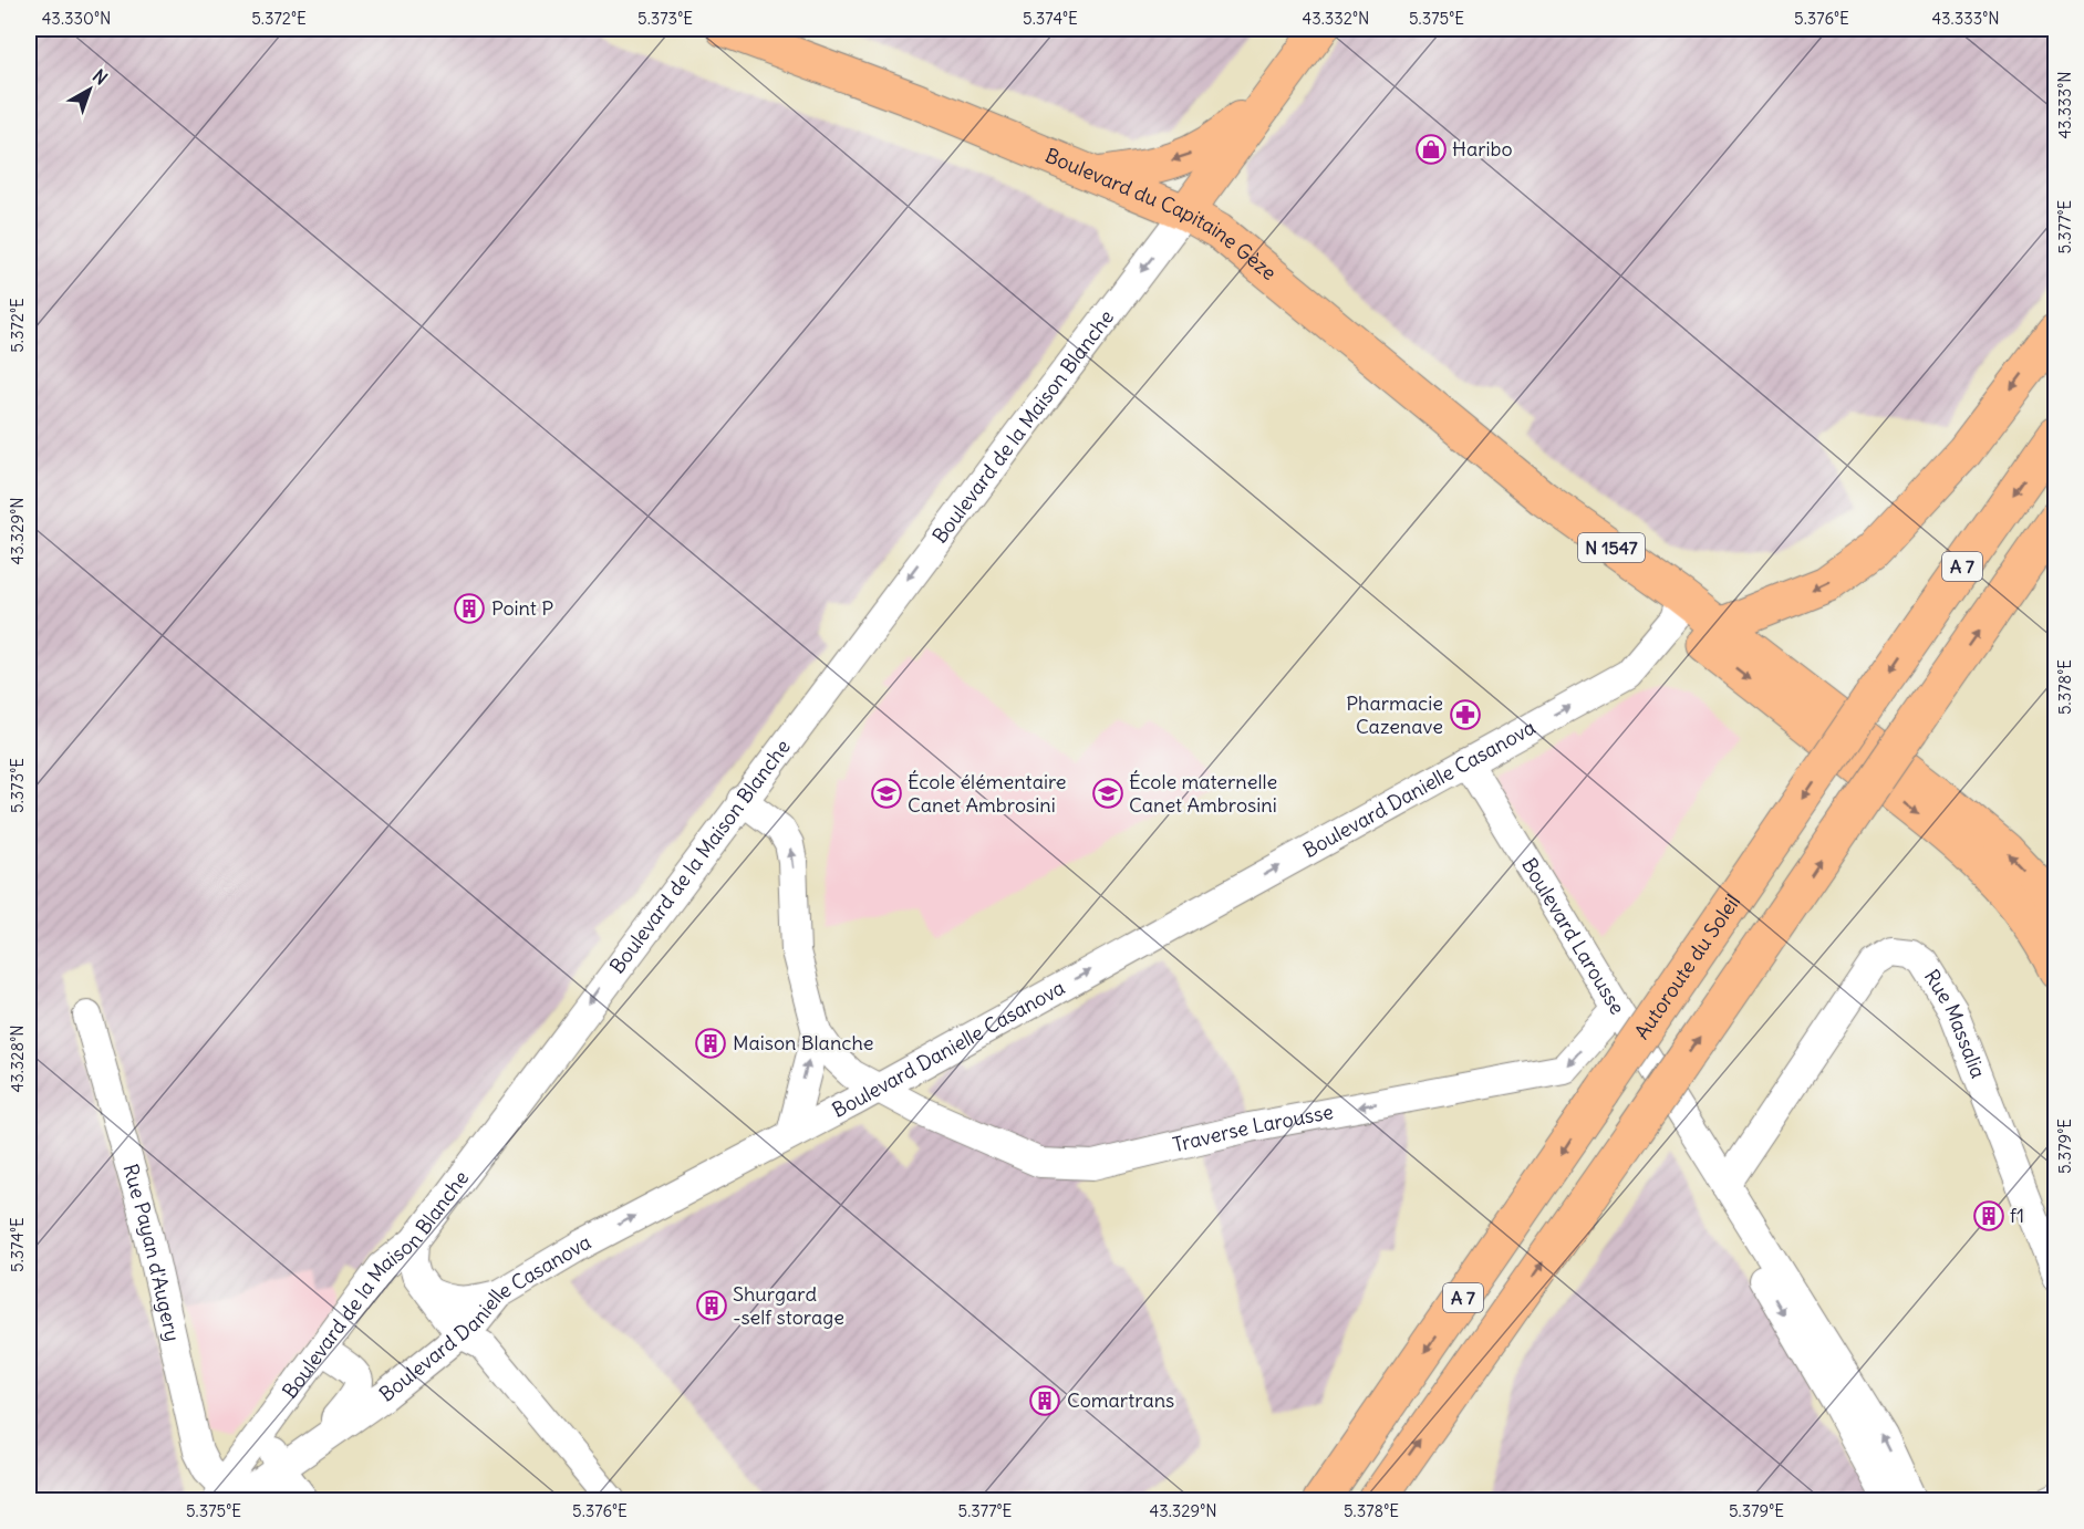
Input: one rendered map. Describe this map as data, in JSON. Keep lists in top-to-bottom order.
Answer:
{
  "streets": {
    "highway": ["A 7", "Autoroute du Soleil"],
    "main road": ["Boulevard du Capitaine Gèze", "N 1547"],
    "street": [
      "Boulevard de la Maison Blanche",
      "Boulevard Danielle Casanova",
      "Boulevard Larousse",
      "Rue Massalia",
      "Traverse Larousse",
      "Rue Payan d'Augery"
    ]
  },
  "crossings": [
    ["Boulevard du Capitaine Gèze", "Boulevard de la Maison Blanche"],
    ["Boulevard du Capitaine Gèze", "Boulevard Danielle Casanova"],
    ["Boulevard de la Maison Blanche", "Boulevard Danielle Casanova"],
    ["Boulevard de la Maison Blanche", "Rue Payan d'Augery"],
    ["Boulevard Danielle Casanova", "Boulevard Larousse"],
    ["Boulevard Danielle Casanova", "Traverse Larousse"],
    ["Boulevard Danielle Casanova", "Rue Payan d'Augery"],
    ["Boulevard Larousse", "Rue Massalia"],
    ["Boulevard Larousse", "Traverse Larousse"]
  ],
  "one_way": ["Boulevard de la Maison Blanche", "Boulevard Danielle Casanova", "Traverse Larousse"],
  "places": {
    "shop": ["Haribo"],
    "building": [
      "Point P",
      "Maison Blanche",
      "f1",
      "Shurgard -self storage",
      "Comartrans"
    ],
    "pharmacy": ["Pharmacie Cazenave"],
    "school or university": ["École élémentaire Canet Ambrosini", "École maternelle Canet Ambrosini"]
  },
  "north": "top right",
  "coordinates": [
    "43.330°N",
    "5.372°E",
    "5.373°E",
    "5.374°E",
    "43.332°N",
    "5.375°E",
    "5.376°E",
    "43.333°N",
    "5.377°E",
    "43.329°N",
    "5.378°E",
    "43.328°N",
    "5.379°E"
  ]
}
